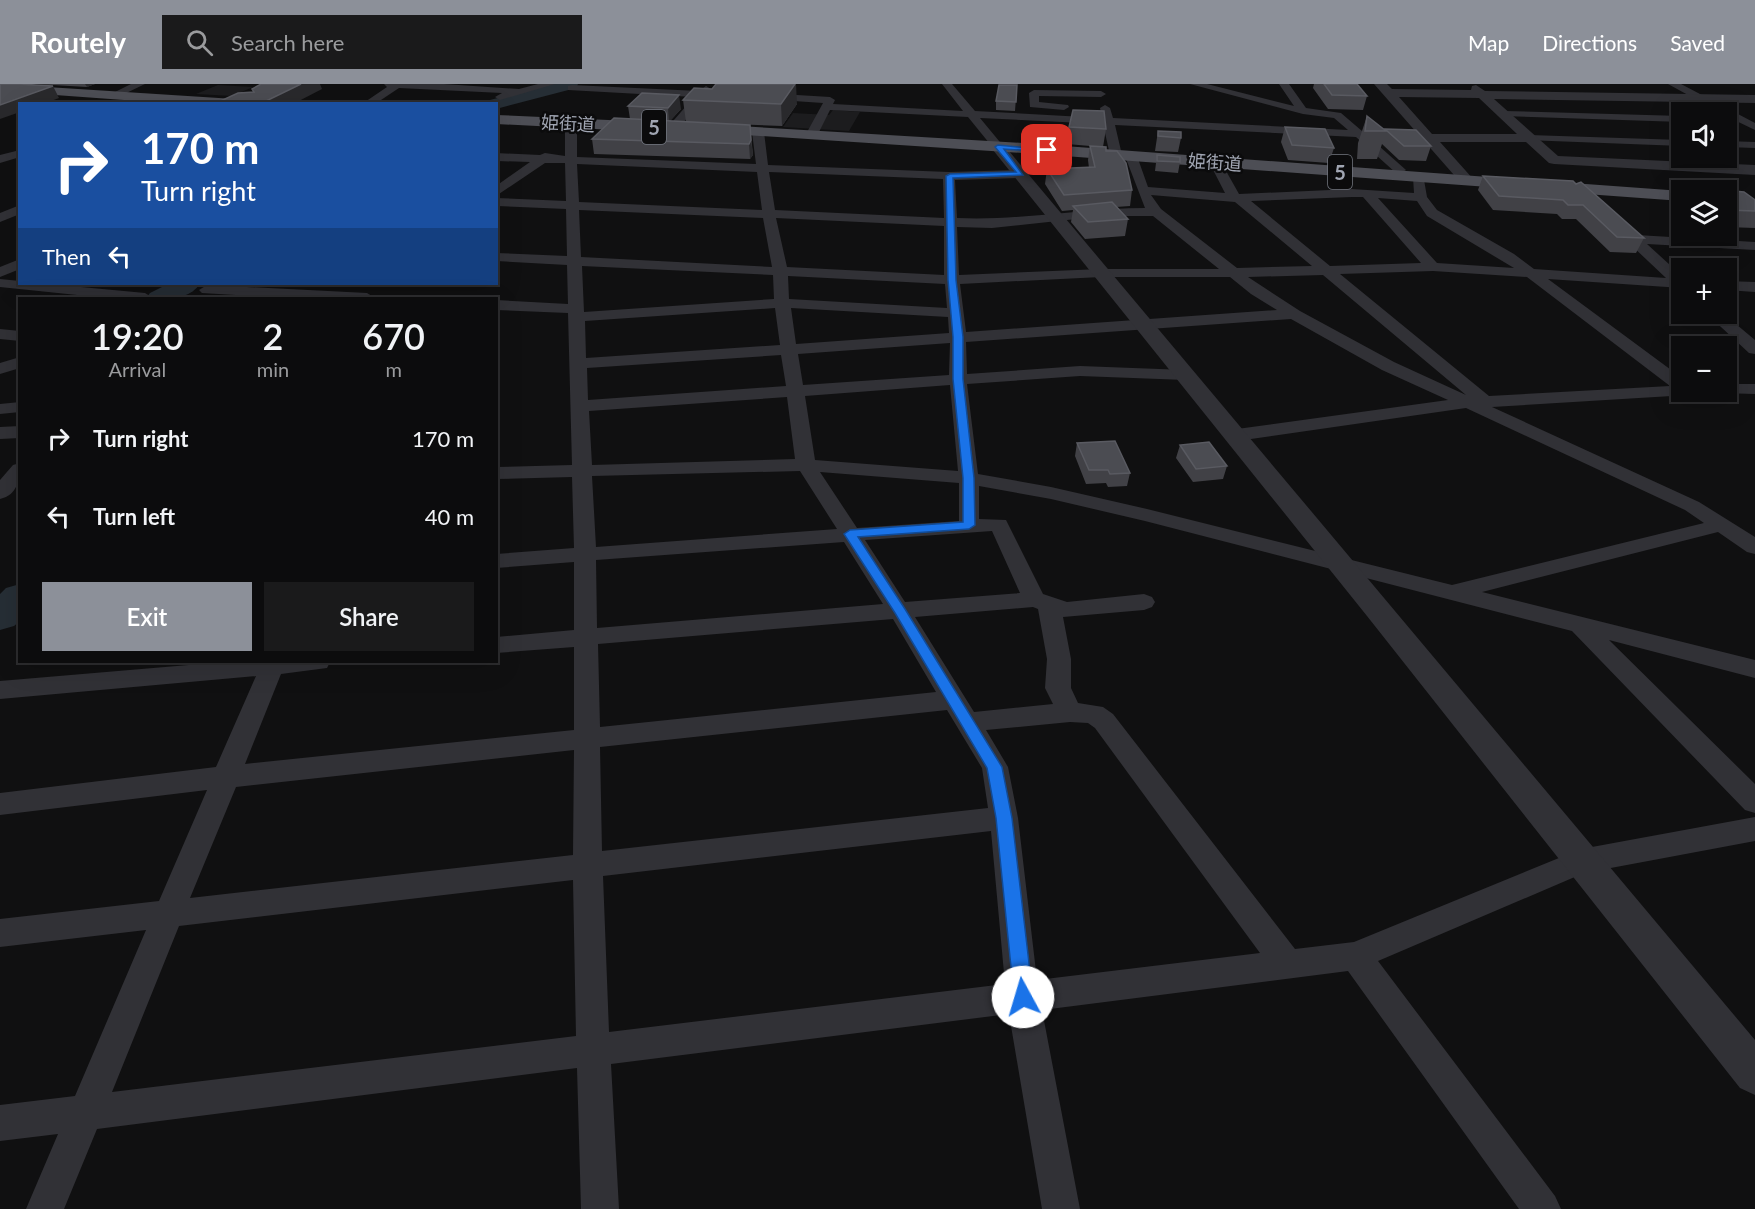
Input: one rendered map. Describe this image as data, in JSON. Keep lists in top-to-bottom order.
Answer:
{
  "streets": {
    "main road": ["姫街道", "5"]
  },
  "page": {
    "header": "Routely",
    "search": "Search here",
    "nav": ["Map", "Directions", "Saved"],
    "map_buttons": ["+", "−"],
    "turn": ["170 m", "Turn right"],
    "then": "Then",
    "eta": [
      "19:20",
      "Arrival",
      "2",
      "min",
      "670",
      "m"
    ],
    "list": [
      {
        "name": "Turn right",
        "value": "170 m"
      },
      {
        "name": "Turn left",
        "value": "40 m"
      }
    ],
    "buttons": ["Exit", "Share"]
  }
}
